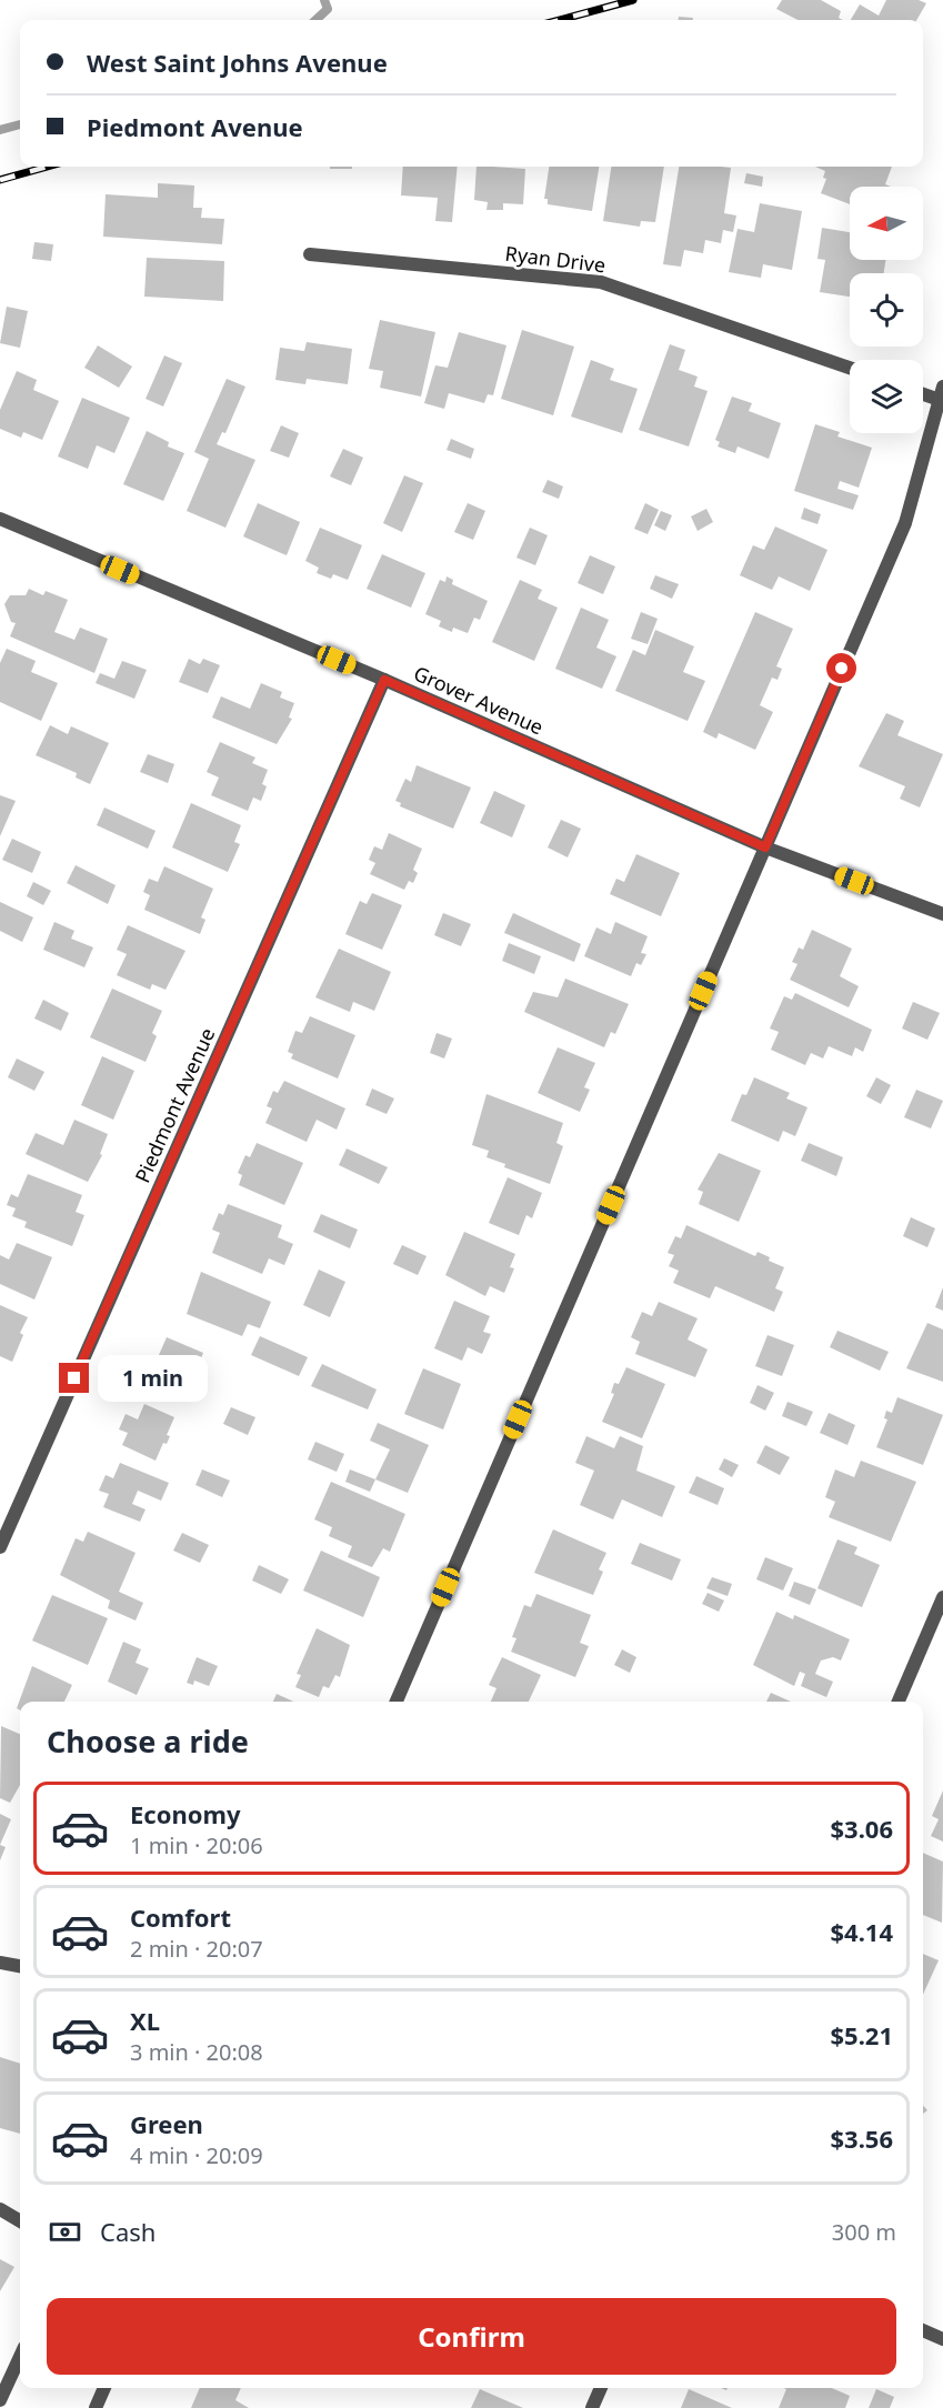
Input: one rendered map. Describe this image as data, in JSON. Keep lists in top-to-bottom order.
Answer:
{
  "streets": {
    "street": ["Ryan Drive", "Grover Avenue", "Piedmont Avenue"]
  },
  "crossings": [
    ["Grover Avenue", "Piedmont Avenue"]
  ],
  "north": "left",
  "page": {
    "banner": ["West Saint Johns Avenue", "Piedmont Avenue"],
    "bubble": "1 min",
    "heading": "Choose a ride",
    "list": [
      {
        "name": "Economy",
        "note": "1 min · 20:06",
        "value": "$3.06"
      },
      {
        "name": "Comfort",
        "note": "2 min · 20:07",
        "value": "$4.14"
      },
      {
        "name": "XL",
        "note": "3 min · 20:08",
        "value": "$5.21"
      },
      {
        "name": "Green",
        "note": "4 min · 20:09",
        "value": "$3.56"
      }
    ],
    "pay": ["Cash", "300 m"],
    "buttons": "Confirm"
  }
}
